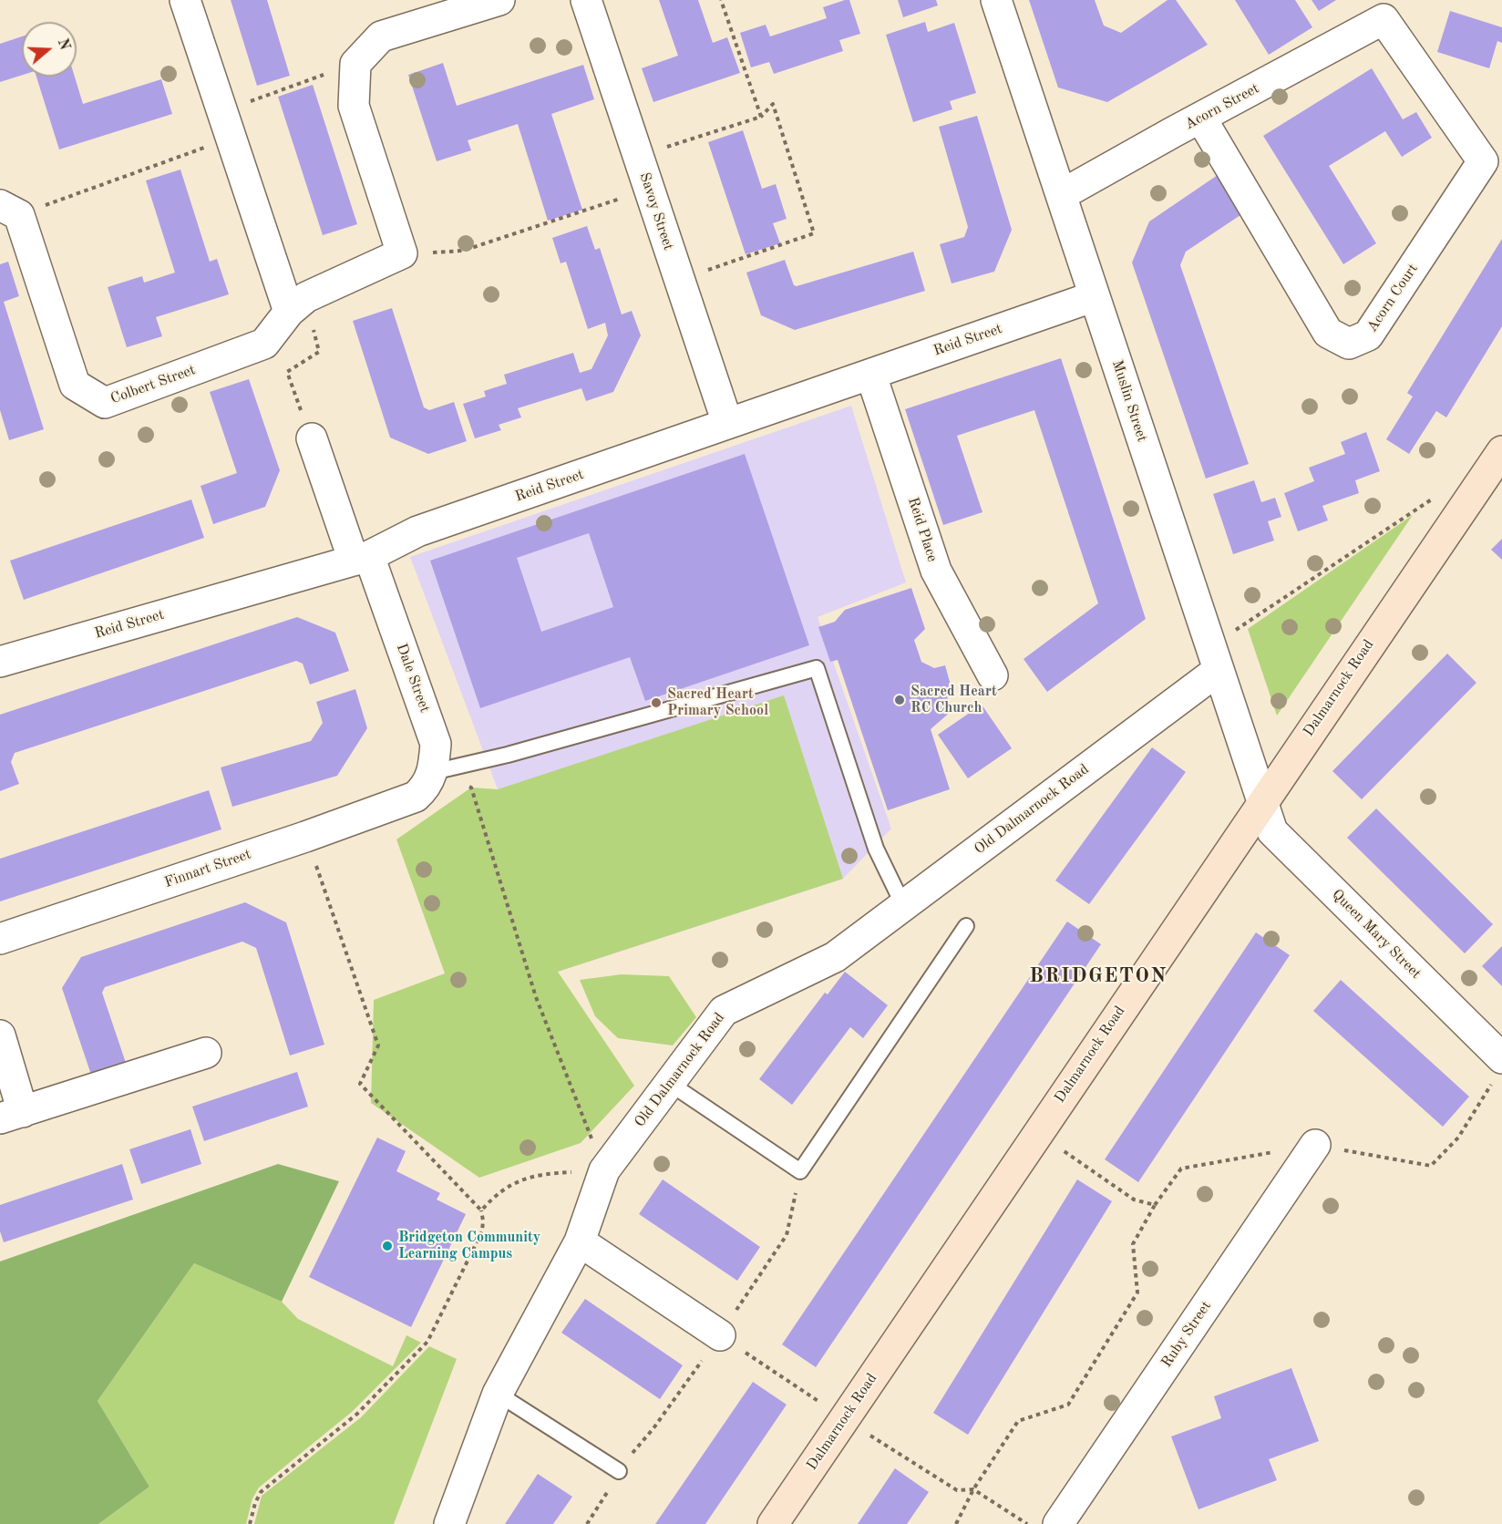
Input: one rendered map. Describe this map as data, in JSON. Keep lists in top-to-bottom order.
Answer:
{
  "streets": {
    "street": [
      "Acorn Street",
      "Savoy Street",
      "Acorn Court",
      "Reid Street",
      "Colbert Street",
      "Muslin Street",
      "Reid Place",
      "Dale Street",
      "Dalmarnock Road",
      "Old Dalmarnock Road",
      "Finnart Street",
      "Queen Mary Street",
      "Ruby Street"
    ]
  },
  "crossings": [
    ["Acorn Street", "Acorn Court"],
    ["Acorn Street", "Muslin Street"],
    ["Savoy Street", "Reid Street"],
    ["Reid Street", "Muslin Street"],
    ["Reid Street", "Reid Place"],
    ["Reid Street", "Dale Street"],
    ["Muslin Street", "Dalmarnock Road"],
    ["Muslin Street", "Old Dalmarnock Road"],
    ["Muslin Street", "Queen Mary Street"],
    ["Dale Street", "Finnart Street"],
    ["Dalmarnock Road", "Queen Mary Street"]
  ],
  "districts": ["BRIDGETON"],
  "places": ["Sacred Heart RC Church", "Sacred Heart Primary School", "Bridgeton Community Learning Campus"],
  "north": "right"
}
